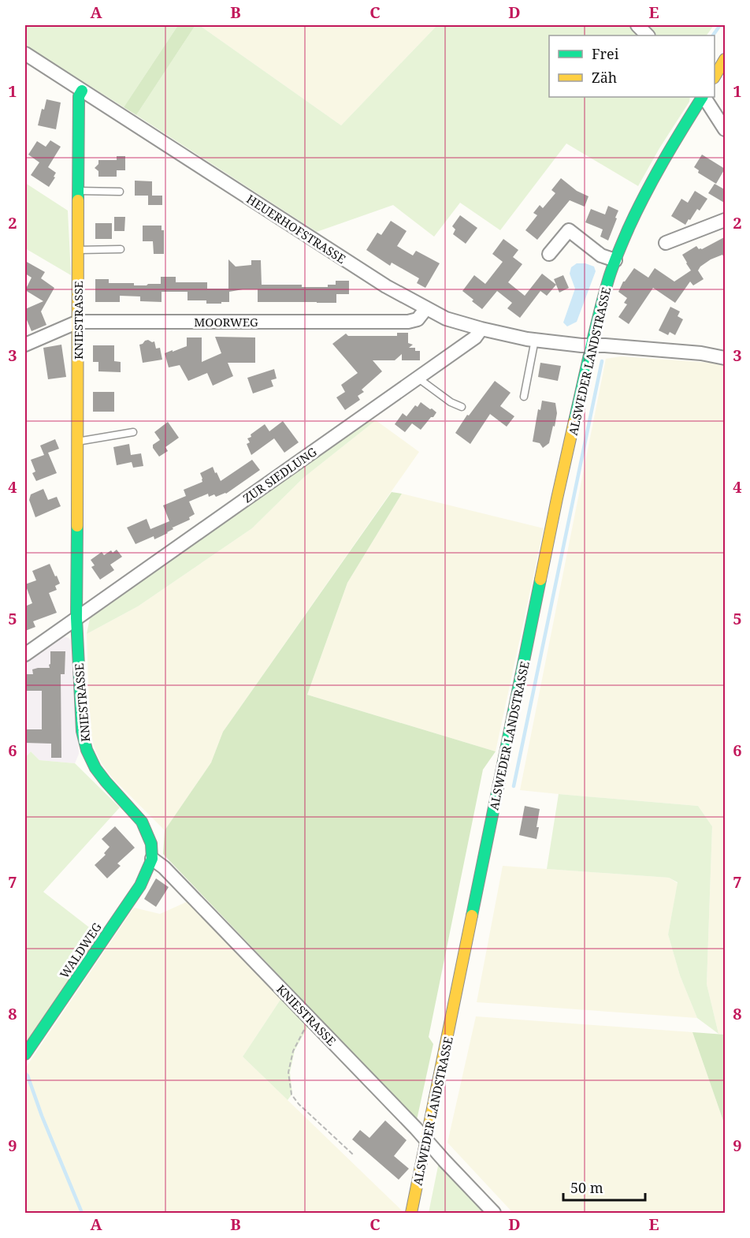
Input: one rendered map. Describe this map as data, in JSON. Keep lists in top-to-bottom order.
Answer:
{
  "streets": {
    "street": [
      "HEUERHOFSTRASSE",
      "KNIESTRASSE",
      "MOORWEG",
      "ALSWEDER LANDSTRASSE",
      "ZUR SIEDLUNG",
      "WALDWEG"
    ]
  },
  "crossings": [
    ["HEUERHOFSTRASSE", "KNIESTRASSE"],
    ["HEUERHOFSTRASSE", "MOORWEG"],
    ["HEUERHOFSTRASSE", "ALSWEDER LANDSTRASSE"],
    ["HEUERHOFSTRASSE", "ZUR SIEDLUNG"],
    ["KNIESTRASSE", "MOORWEG"],
    ["KNIESTRASSE", "ALSWEDER LANDSTRASSE"],
    ["KNIESTRASSE", "ZUR SIEDLUNG"],
    ["KNIESTRASSE", "WALDWEG"]
  ],
  "legend": ["Frei", "Zäh"],
  "scale_bar": "50 m",
  "grid": {
    "columns": [
      "A",
      "B",
      "C",
      "D",
      "E"
    ],
    "rows": [
      "1",
      "2",
      "3",
      "4",
      "5",
      "6",
      "7",
      "8",
      "9"
    ]
  }
}
